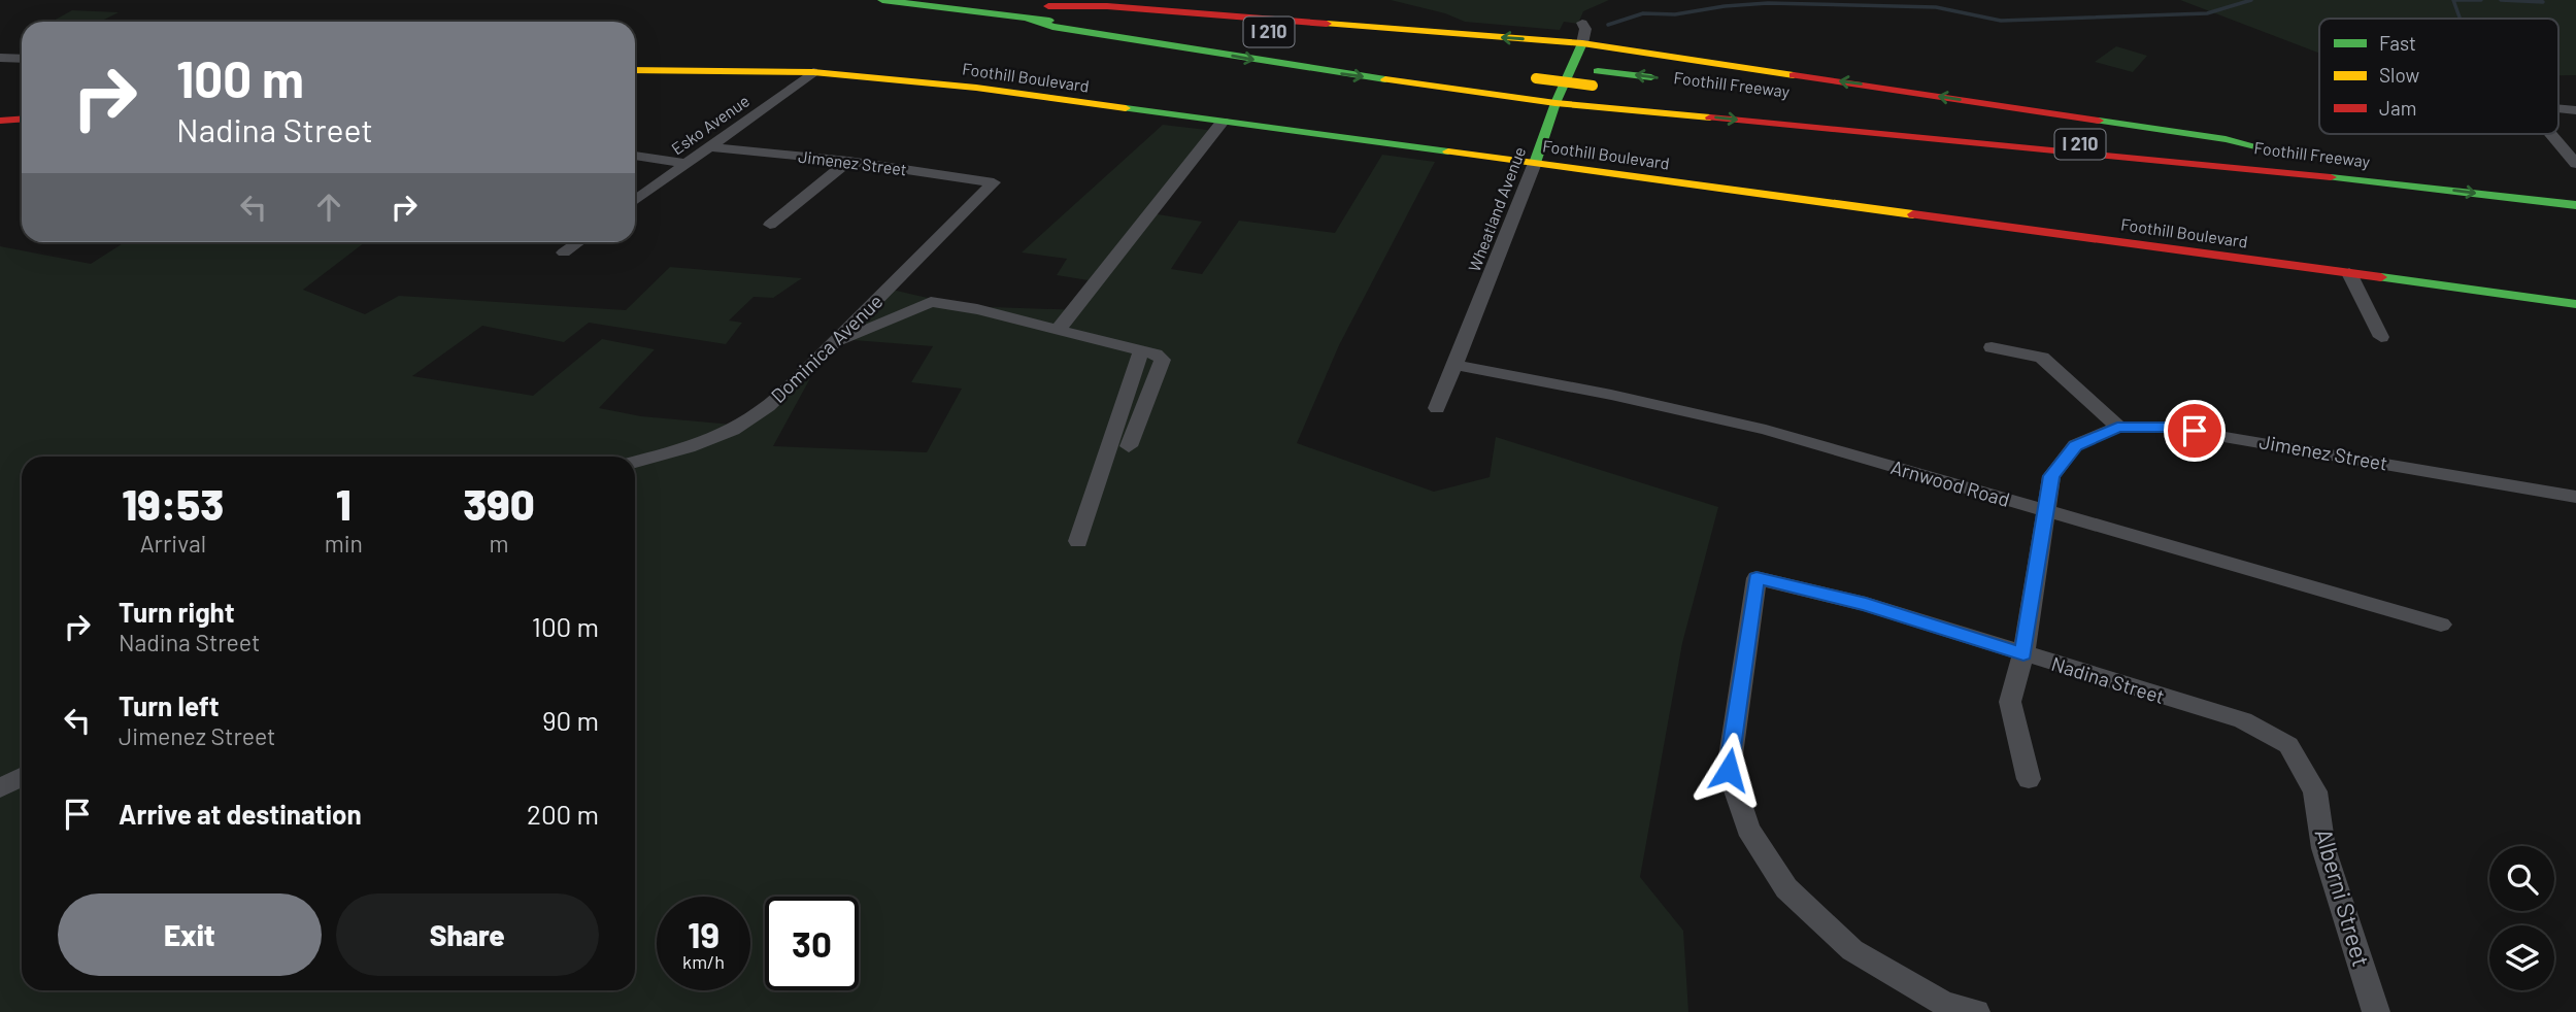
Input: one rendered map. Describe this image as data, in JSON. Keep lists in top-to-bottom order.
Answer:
{
  "streets": {
    "main road": [
      "I 210",
      "Foothill Boulevard",
      "Foothill Freeway",
      "Wheatland Avenue"
    ],
    "street": [
      "Esko Avenue",
      "Jimenez Street",
      "Dominica Avenue",
      "Arnwood Road",
      "Nadina Street",
      "Alberni Street"
    ]
  },
  "crossings": [
    ["Foothill Boulevard", "Esko Avenue"],
    ["Foothill Boulevard", "Wheatland Avenue"],
    ["Foothill Freeway", "Wheatland Avenue"],
    ["Esko Avenue", "Jimenez Street"],
    ["Jimenez Street", "Dominica Avenue"],
    ["Jimenez Street", "Arnwood Road"],
    ["Jimenez Street", "Nadina Street"],
    ["Wheatland Avenue", "Arnwood Road"],
    ["Nadina Street", "Alberni Street"]
  ],
  "legend": ["Fast", "Slow", "Jam"],
  "page": {
    "turn": ["100 m", "Nadina Street"],
    "eta": [
      "19:53",
      "Arrival",
      "1",
      "min",
      "390",
      "m"
    ],
    "list": [
      {
        "name": "Turn right",
        "note": "Nadina Street",
        "value": "100 m"
      },
      {
        "name": "Turn left",
        "note": "Jimenez Street",
        "value": "90 m"
      },
      {
        "name": "Arrive at destination",
        "value": "200 m"
      }
    ],
    "buttons": ["Exit", "Share"],
    "speed": "19 km/h",
    "limit": "30"
  }
}
